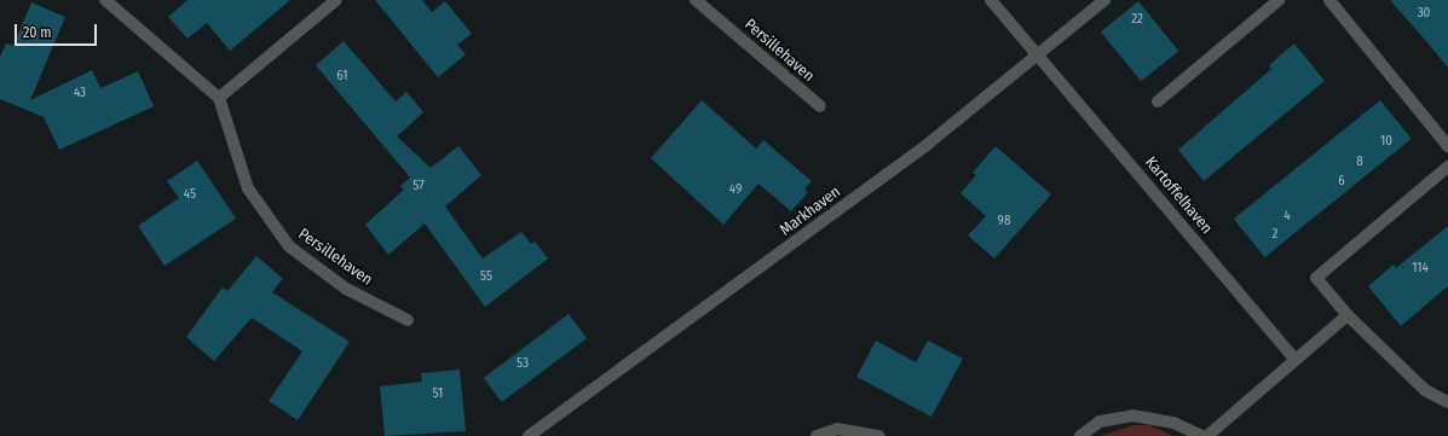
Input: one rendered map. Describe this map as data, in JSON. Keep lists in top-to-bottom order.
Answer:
{
  "streets": {
    "street": ["Persillehaven", "Kartoffelhaven", "Markhaven"]
  },
  "crossings": [
    ["Kartoffelhaven", "Markhaven"]
  ],
  "house_numbers": [
    "30",
    "22",
    "61",
    "43",
    "10",
    "8",
    "6",
    "57",
    "49",
    "45",
    "4",
    "98",
    "2",
    "114",
    "55",
    "53",
    "51"
  ],
  "scale_bar": "20 m"
}
